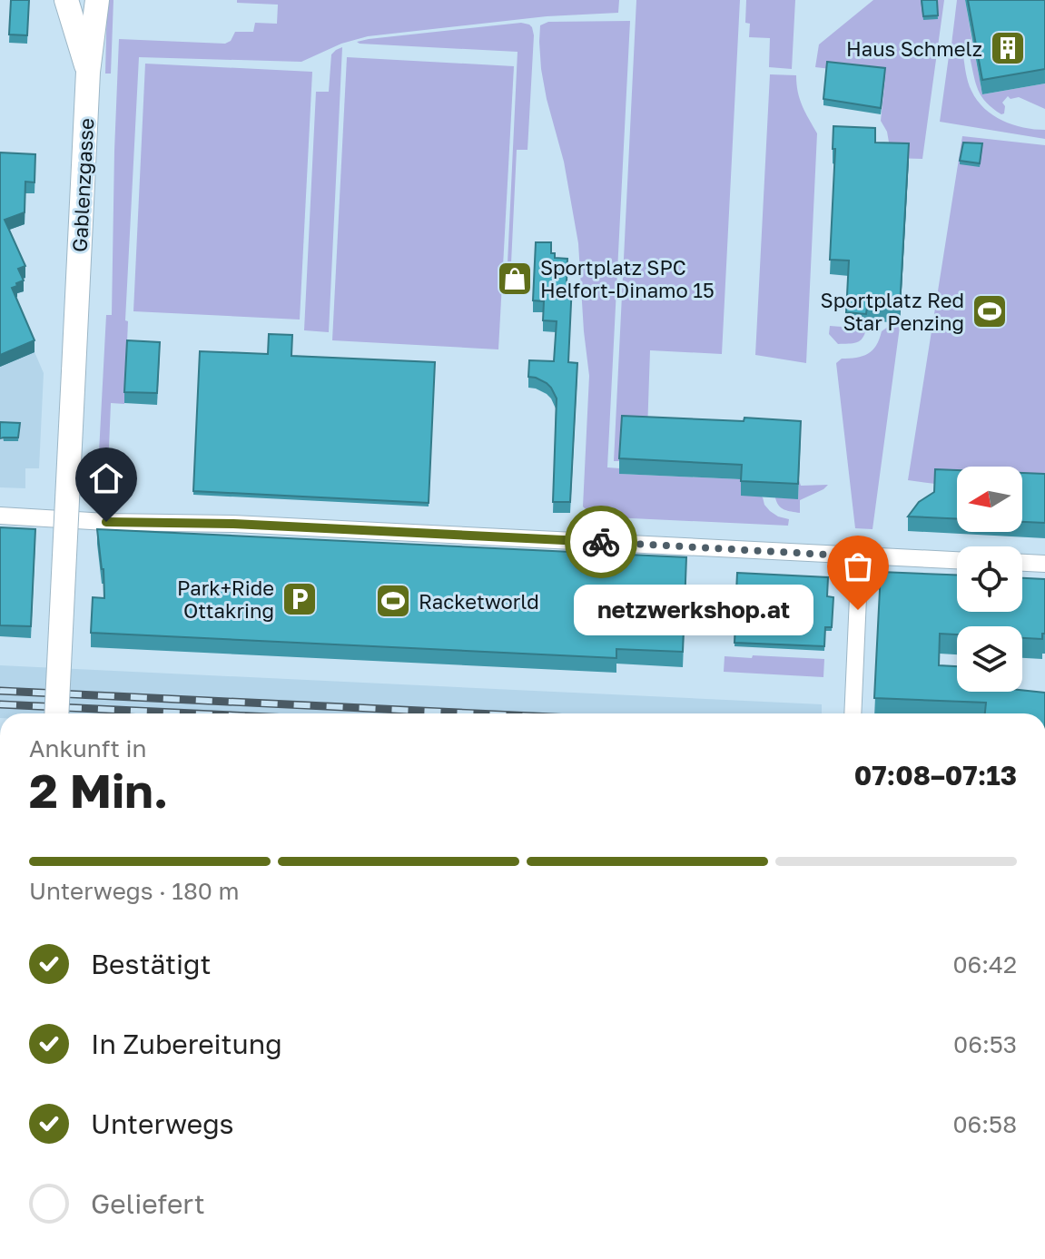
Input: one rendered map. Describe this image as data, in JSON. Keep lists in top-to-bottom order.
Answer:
{
  "streets": {
    "main road": ["Gablenzgasse"]
  },
  "places": {
    "building": ["Haus Schmelz"],
    "shop": ["Sportplatz SPC Helfort-Dinamo 15"],
    "sports": ["Sportplatz Red Star Penzing", "Racketworld"],
    "parking": ["Park+Ride Ottakring"],
    "other": ["netzwerkshop.at"]
  },
  "north": "left",
  "page": {
    "bubble": "netzwerkshop.at",
    "heading": ["2 Min.", "Ankunft in", "07:08–07:13"],
    "bar": "Unterwegs · 180 m",
    "list": [
      ["Bestätigt", "06:42"],
      ["In Zubereitung", "06:53"],
      ["Unterwegs", "06:58"],
      "Geliefert"
    ]
  }
}
